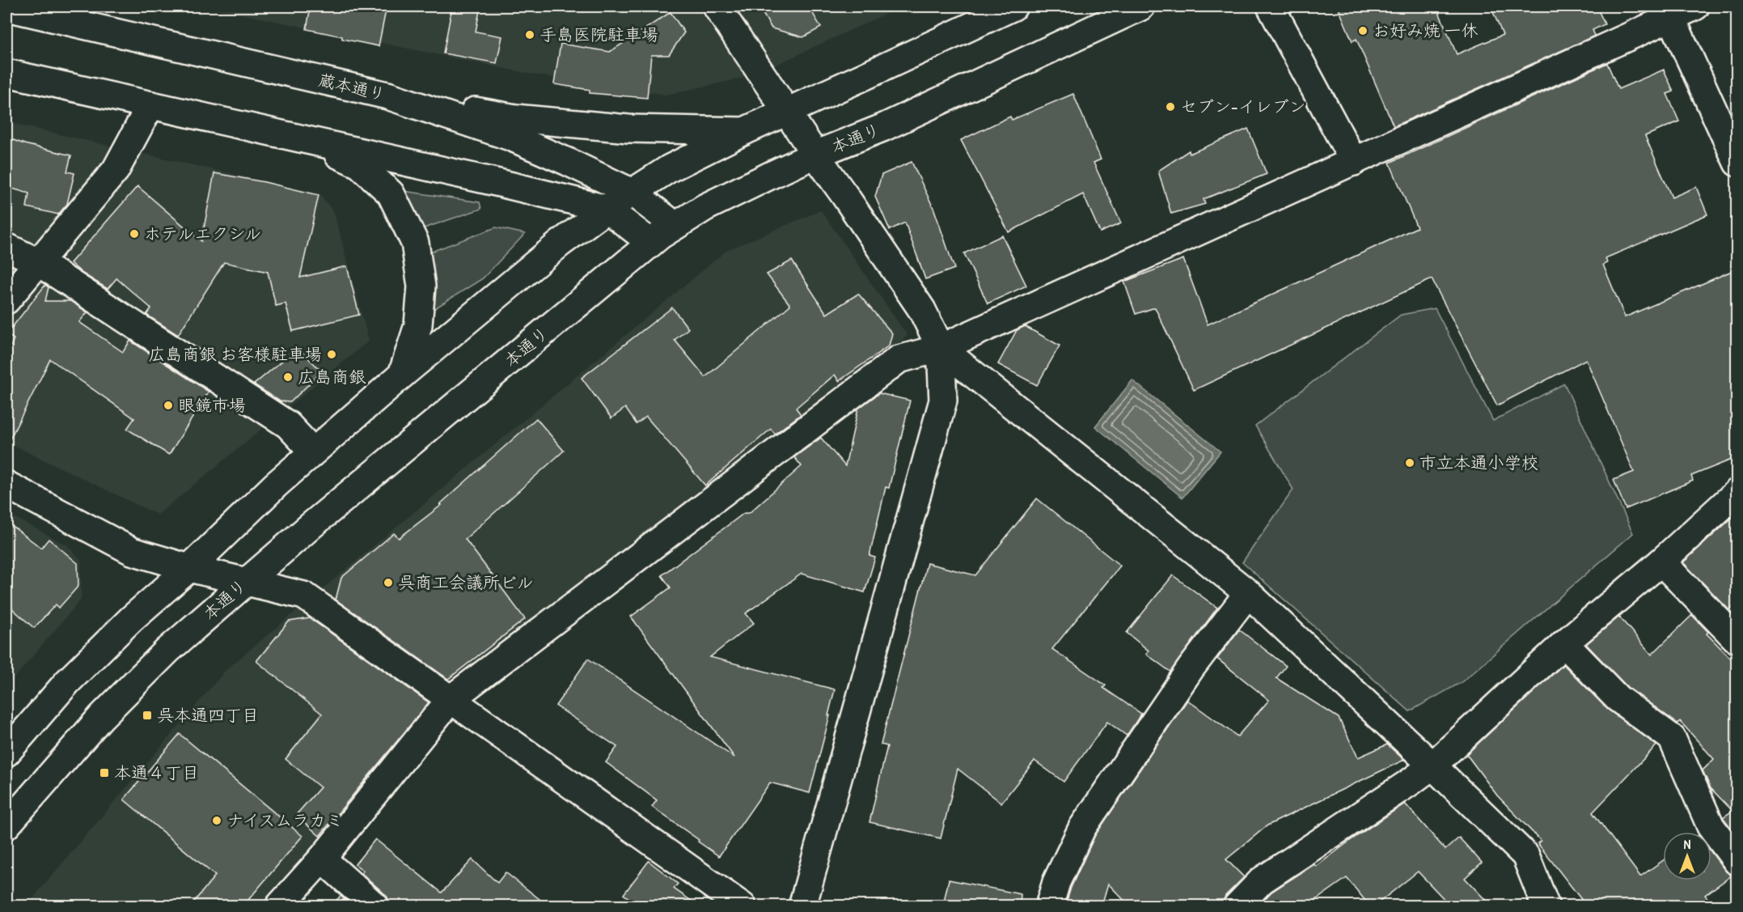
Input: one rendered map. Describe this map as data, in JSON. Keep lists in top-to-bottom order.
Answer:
{
  "streets": {
    "main road": ["蔵本通り", "本通り"]
  },
  "crossings": [
    ["蔵本通り", "本通り"]
  ],
  "places": {
    "other": [
      "お好み焼 一休",
      "手島医院駐車場",
      "セブン-イレブン",
      "ホテルエクシル",
      "広島商銀 お客様駐車場",
      "広島商銀",
      "眼鏡市場",
      "市立本通小学校",
      "呉商工会議所ビル",
      "ナイスムラカミ"
    ],
    "transit": ["呉本通四丁目", "本通４丁目"]
  },
  "north": "top"
}
